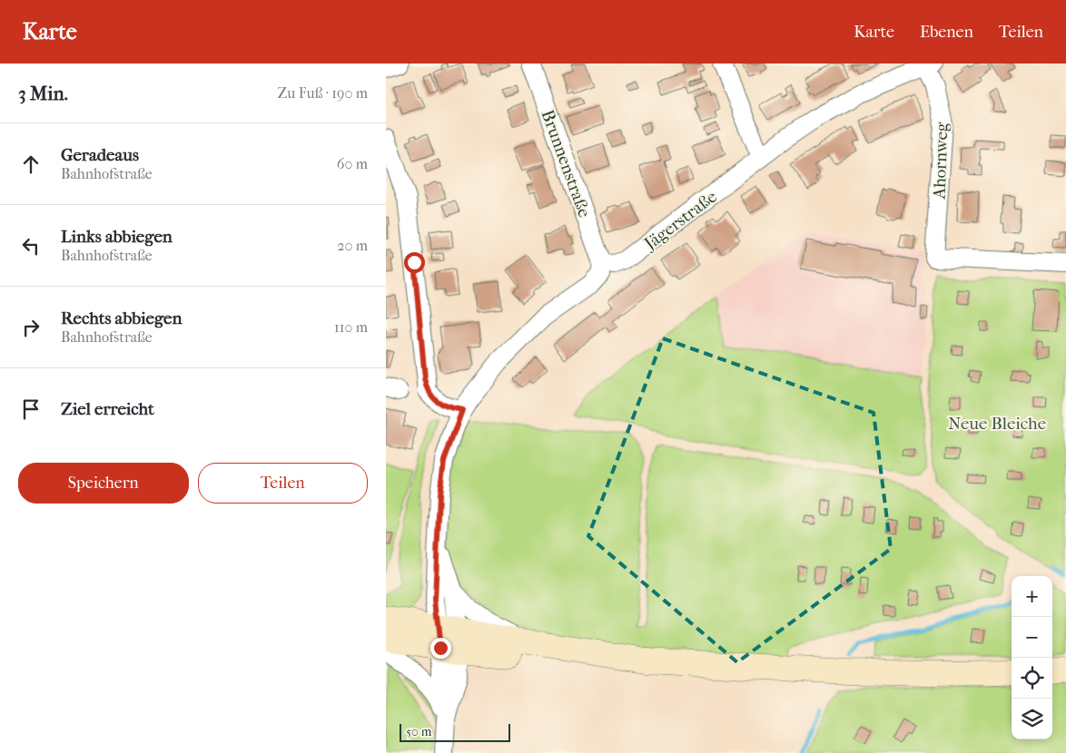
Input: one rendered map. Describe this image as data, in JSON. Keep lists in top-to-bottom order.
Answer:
{
  "streets": {
    "street": ["Ahornweg", "Brunnenstraße", "Jägerstraße"]
  },
  "crossings": [
    ["Ahornweg", "Jägerstraße"],
    ["Brunnenstraße", "Jägerstraße"]
  ],
  "parks": ["Neue Bleiche"],
  "scale_bar": "50 m",
  "page": {
    "header": "Karte",
    "nav": ["Karte", "Ebenen", "Teilen"],
    "heading": ["3 Min.", "Zu Fuß · 190 m"],
    "list": [
      ["Geradeaus", "Bahnhofstraße", "60 m"],
      ["Links abbiegen", "Bahnhofstraße", "20 m"],
      ["Rechts abbiegen", "Bahnhofstraße", "110 m"],
      "Ziel erreicht"
    ],
    "buttons": ["Speichern", "Teilen"],
    "map_buttons": ["+", "−"],
    "scale": "50 m"
  }
}
